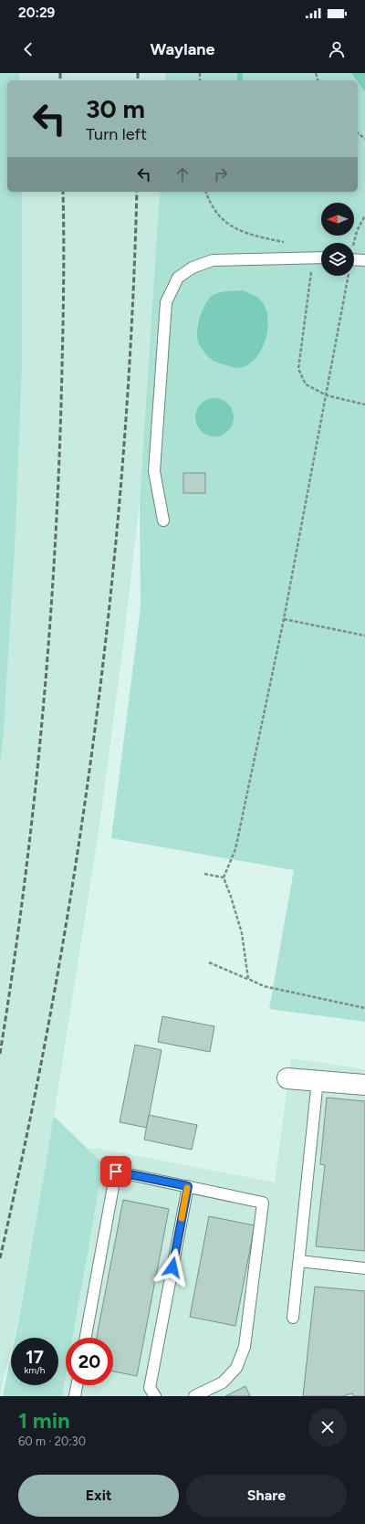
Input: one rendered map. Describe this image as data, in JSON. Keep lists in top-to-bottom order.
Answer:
{
  "north": "left",
  "page": {
    "status": "20:29",
    "header": "Waylane",
    "turn": ["30 m", "Turn left"],
    "speed": "17 km/h",
    "limit": "20",
    "heading": ["1 min", "60 m · 20:30"],
    "buttons": ["Exit", "Share"]
  }
}
